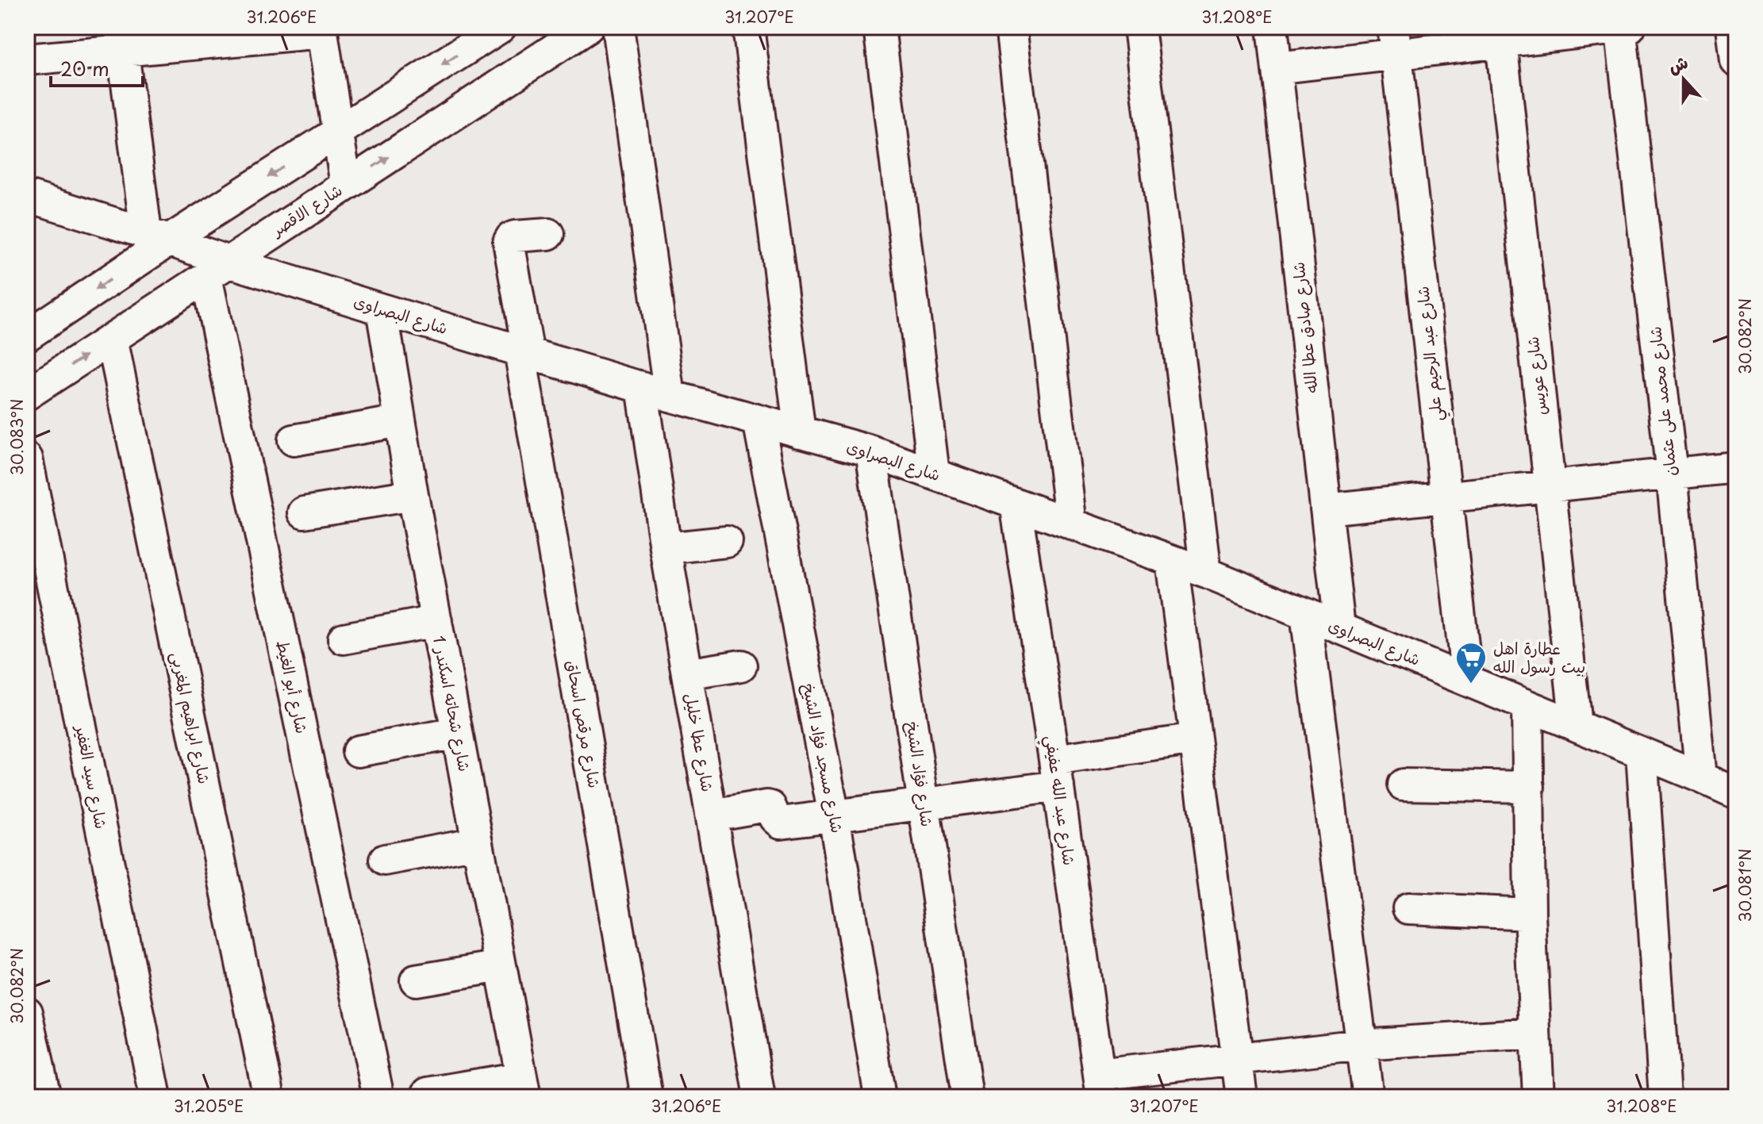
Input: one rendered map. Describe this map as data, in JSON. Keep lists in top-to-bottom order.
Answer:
{
  "streets": {
    "street": [
      "شارع الاقصر",
      "شارع البصراوى",
      "شارع صادق عطا الله",
      "شارع عبد الرحيم علي",
      "شارع عويس",
      "شارع محمد على عثمان",
      "شارع أبو الغيط",
      "شارع شحاته اسكندر 1",
      "شارع ابراهيم المغربى",
      "شارع مرقص اسحاق",
      "شارع عطا خليل",
      "شارع مسجد فؤاد الشيخ",
      "شارع فؤاد الشيخ",
      "شارع سيد الغفير",
      "شارع عبد الله عفيفي"
    ]
  },
  "crossings": [
    ["شارع الاقصر", "شارع البصراوى"],
    ["شارع الاقصر", "شارع أبو الغيط"],
    ["شارع الاقصر", "شارع ابراهيم المغربى"],
    ["شارع البصراوى", "شارع صادق عطا الله"],
    ["شارع البصراوى", "شارع عبد الرحيم علي"],
    ["شارع البصراوى", "شارع عويس"],
    ["شارع البصراوى", "شارع محمد على عثمان"],
    ["شارع البصراوى", "شارع أبو الغيط"],
    ["شارع البصراوى", "شارع شحاته اسكندر 1"],
    ["شارع البصراوى", "شارع مرقص اسحاق"],
    ["شارع البصراوى", "شارع عطا خليل"],
    ["شارع البصراوى", "شارع مسجد فؤاد الشيخ"],
    ["شارع البصراوى", "شارع فؤاد الشيخ"],
    ["شارع البصراوى", "شارع عبد الله عفيفي"]
  ],
  "places": {
    "supermarket": ["عطارة اهل بيت رسول الله"]
  },
  "scale_bar": "20 m",
  "north": "top",
  "coordinates": [
    "31.206°E",
    "31.207°E",
    "31.208°E",
    "30.082°N",
    "30.083°N",
    "30.081°N",
    "31.205°E"
  ]
}
